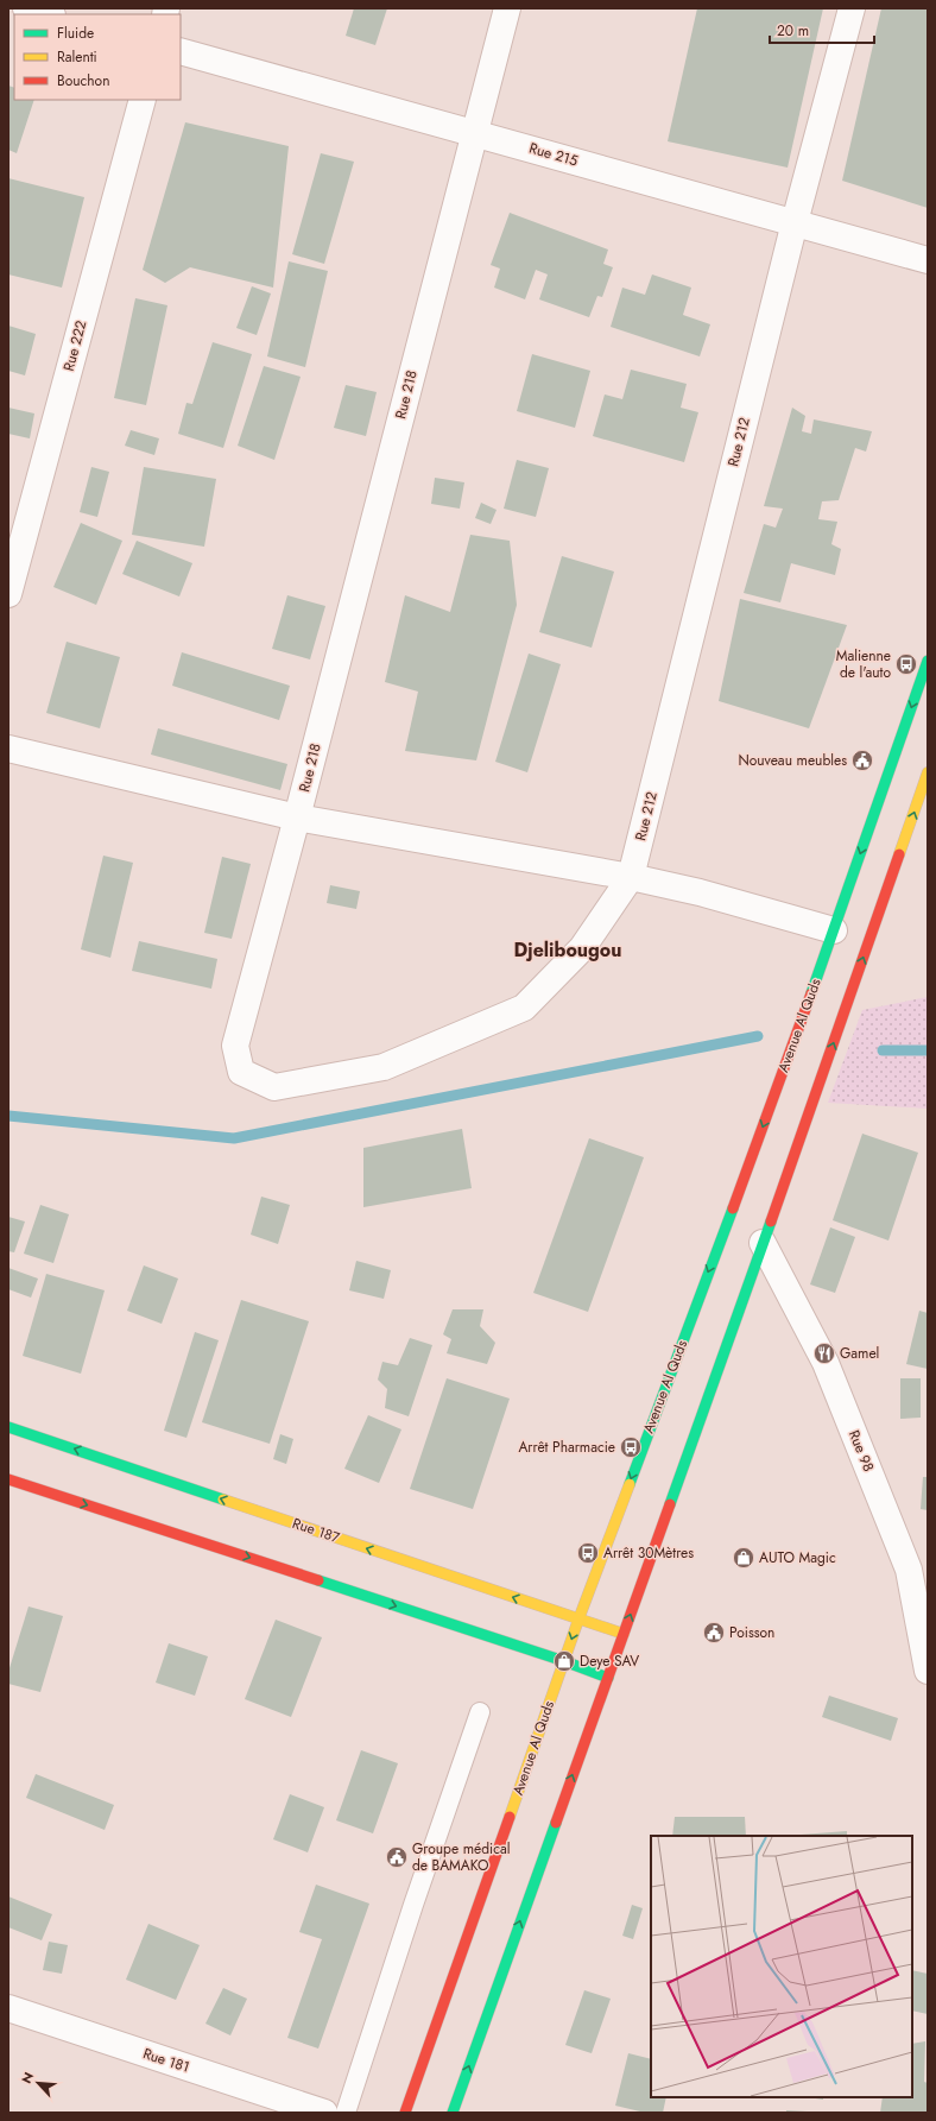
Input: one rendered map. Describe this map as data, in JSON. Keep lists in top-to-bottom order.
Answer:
{
  "streets": {
    "main road": ["Avenue Al Quds", "Rue 187"],
    "street": [
      "Rue 215",
      "Rue 222",
      "Rue 218",
      "Rue 212",
      "Rue 98",
      "Rue 181"
    ]
  },
  "crossings": [
    ["Rue 215", "Rue 218"],
    ["Rue 215", "Rue 212"],
    ["Rue 218", "Rue 212"],
    ["Avenue Al Quds", "Rue 187"]
  ],
  "districts": ["Djelibougou"],
  "places": {
    "bus stop": ["Malienne de l'auto", "Arrêt Pharmacie", "Arrêt 30Mètres"],
    "public building": ["Nouveau meubles", "Poisson", "Groupe médical de BAMAKO"],
    "restaurant": ["Gamel"],
    "shop": ["AUTO Magic", "Deye SAV"]
  },
  "legend": ["Fluide", "Ralenti", "Bouchon"],
  "scale_bar": "20 m",
  "north": "top left"
}
